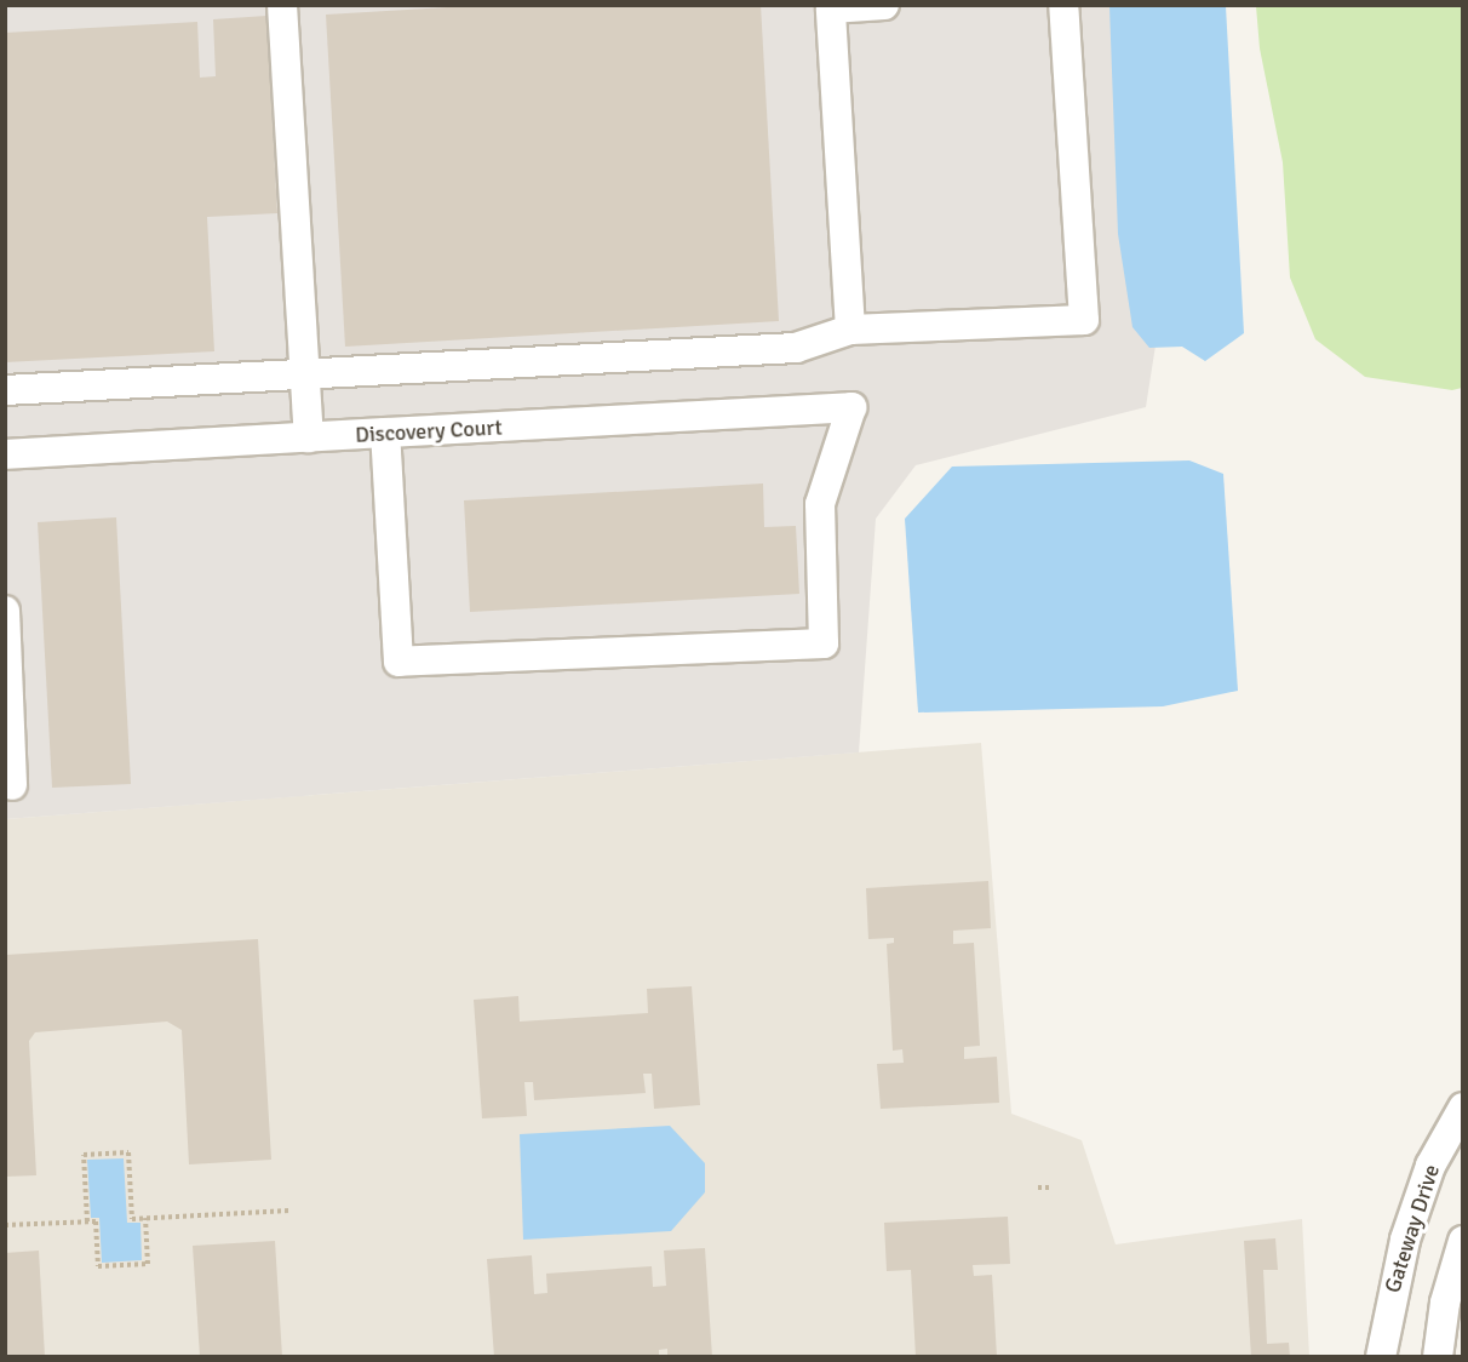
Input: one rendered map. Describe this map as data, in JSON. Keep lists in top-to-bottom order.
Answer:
{
  "streets": {
    "street": ["Discovery Court", "Gateway Drive"]
  }
}
